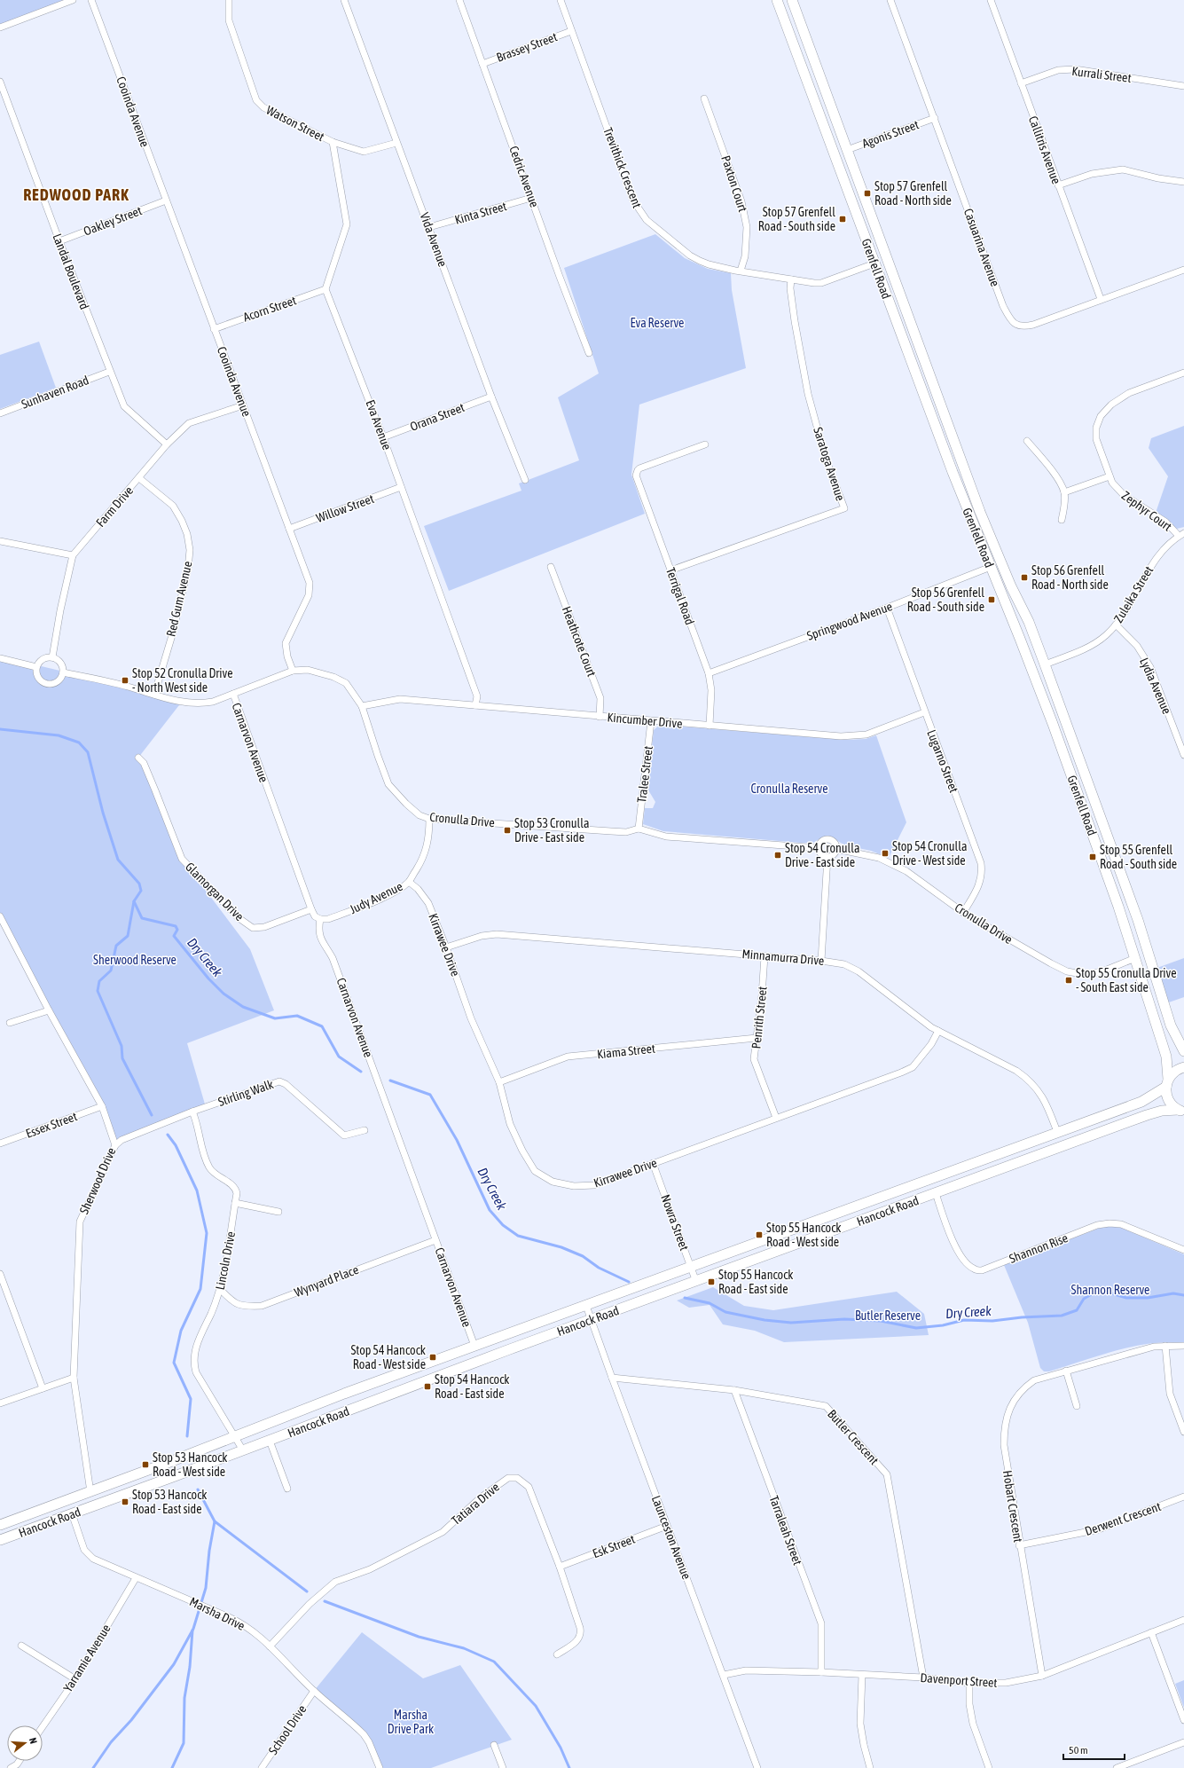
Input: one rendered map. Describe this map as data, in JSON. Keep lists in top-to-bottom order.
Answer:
{
  "streets": {
    "main road": ["Grenfell Road", "Hancock Road"],
    "street": [
      "Brassey Street",
      "Kurrali Street",
      "Cooinda Avenue",
      "Watson Street",
      "Agonis Street",
      "Callitris Avenue",
      "Trevithick Crescent",
      "Cedric Avenue",
      "Paxton Court",
      "Kinta Street",
      "Oakley Street",
      "Vida Avenue",
      "Casuarina Avenue",
      "Landal Boulevard",
      "Acorn Street",
      "Sunhaven Road",
      "Orana Street",
      "Eva Avenue",
      "Saratoga Avenue",
      "Farm Drive",
      "Willow Street",
      "Zephyr Court",
      "Zuleika Street",
      "Terrigal Road",
      "Red Gum Avenue",
      "Springwood Avenue",
      "Heathcote Court",
      "Lydia Avenue",
      "Kincumber Drive",
      "Carnarvon Avenue",
      "Lugarno Street",
      "Tralee Street",
      "Cronulla Drive",
      "Glamorgan Drive",
      "Judy Avenue",
      "Kirrawee Drive",
      "Minnamurra Drive",
      "Penrith Street",
      "Kiama Street",
      "Stirling Walk",
      "Essex Street",
      "Sherwood Drive",
      "Nowra Street",
      "Shannon Rise",
      "Lincoln Drive",
      "Wynyard Place",
      "Butler Crescent",
      "Tatiara Drive",
      "Hobart Crescent",
      "Derwent Crescent",
      "Tarraleah Street",
      "Launceston Avenue",
      "Esk Street",
      "Marsha Drive",
      "Yarramie Avenue",
      "Davenport Street",
      "School Drive"
    ]
  },
  "crossings": [
    ["Brassey Street", "Trevithick Crescent"],
    ["Brassey Street", "Cedric Avenue"],
    ["Kurrali Street", "Callitris Avenue"],
    ["Cooinda Avenue", "Oakley Street"],
    ["Cooinda Avenue", "Acorn Street"],
    ["Cooinda Avenue", "Farm Drive"],
    ["Cooinda Avenue", "Willow Street"],
    ["Cooinda Avenue", "Cronulla Drive"],
    ["Watson Street", "Vida Avenue"],
    ["Agonis Street", "Casuarina Avenue"],
    ["Agonis Street", "Grenfell Road"],
    ["Callitris Avenue", "Casuarina Avenue"],
    ["Trevithick Crescent", "Paxton Court"],
    ["Trevithick Crescent", "Grenfell Road"],
    ["Trevithick Crescent", "Saratoga Avenue"],
    ["Cedric Avenue", "Kinta Street"],
    ["Kinta Street", "Vida Avenue"],
    ["Oakley Street", "Landal Boulevard"],
    ["Vida Avenue", "Orana Street"],
    ["Grenfell Road", "Zuleika Street"],
    ["Grenfell Road", "Springwood Avenue"],
    ["Grenfell Road", "Cronulla Drive"],
    ["Grenfell Road", "Hancock Road"],
    ["Landal Boulevard", "Sunhaven Road"],
    ["Landal Boulevard", "Farm Drive"],
    ["Acorn Street", "Eva Avenue"],
    ["Orana Street", "Eva Avenue"],
    ["Eva Avenue", "Willow Street"],
    ["Eva Avenue", "Kincumber Drive"],
    ["Saratoga Avenue", "Terrigal Road"],
    ["Farm Drive", "Red Gum Avenue"],
    ["Zephyr Court", "Zuleika Street"],
    ["Zuleika Street", "Lydia Avenue"],
    ["Terrigal Road", "Springwood Avenue"],
    ["Terrigal Road", "Kincumber Drive"],
    ["Springwood Avenue", "Lugarno Street"],
    ["Heathcote Court", "Kincumber Drive"],
    ["Kincumber Drive", "Lugarno Street"],
    ["Kincumber Drive", "Tralee Street"],
    ["Kincumber Drive", "Cronulla Drive"],
    ["Carnarvon Avenue", "Glamorgan Drive"],
    ["Carnarvon Avenue", "Judy Avenue"],
    ["Carnarvon Avenue", "Hancock Road"],
    ["Carnarvon Avenue", "Wynyard Place"],
    ["Lugarno Street", "Cronulla Drive"],
    ["Tralee Street", "Cronulla Drive"],
    ["Cronulla Drive", "Judy Avenue"],
    ["Judy Avenue", "Kirrawee Drive"],
    ["Kirrawee Drive", "Minnamurra Drive"],
    ["Kirrawee Drive", "Penrith Street"],
    ["Kirrawee Drive", "Kiama Street"],
    ["Kirrawee Drive", "Nowra Street"],
    ["Minnamurra Drive", "Penrith Street"],
    ["Minnamurra Drive", "Hancock Road"],
    ["Penrith Street", "Kiama Street"],
    ["Stirling Walk", "Sherwood Drive"],
    ["Stirling Walk", "Lincoln Drive"],
    ["Essex Street", "Sherwood Drive"],
    ["Sherwood Drive", "Hancock Road"],
    ["Hancock Road", "Nowra Street"],
    ["Hancock Road", "Shannon Rise"],
    ["Hancock Road", "Lincoln Drive"],
    ["Hancock Road", "Launceston Avenue"],
    ["Hancock Road", "Marsha Drive"],
    ["Lincoln Drive", "Wynyard Place"],
    ["Butler Crescent", "Tarraleah Street"],
    ["Butler Crescent", "Launceston Avenue"],
    ["Butler Crescent", "Davenport Street"],
    ["Tatiara Drive", "Esk Street"],
    ["Tatiara Drive", "Marsha Drive"],
    ["Hobart Crescent", "Derwent Crescent"],
    ["Hobart Crescent", "Davenport Street"],
    ["Tarraleah Street", "Davenport Street"],
    ["Launceston Avenue", "Esk Street"],
    ["Launceston Avenue", "Davenport Street"],
    ["Marsha Drive", "Yarramie Avenue"],
    ["Marsha Drive", "School Drive"]
  ],
  "districts": ["REDWOOD PARK"],
  "water": ["Dry Creek"],
  "parks": [
    "Eva Reserve",
    "Cronulla Reserve",
    "Sherwood Reserve",
    "Shannon Reserve",
    "Butler Reserve",
    "Marsha Drive Park"
  ],
  "places": {
    "transit": [
      "Stop 57 Grenfell Road - North side",
      "Stop 57 Grenfell Road - South side",
      "Stop 56 Grenfell Road - North side",
      "Stop 56 Grenfell Road - South side",
      "Stop 52 Cronulla Drive - North West side",
      "Stop 53 Cronulla Drive - East side",
      "Stop 54 Cronulla Drive - West side",
      "Stop 54 Cronulla Drive - East side",
      "Stop 55 Grenfell Road - South side",
      "Stop 55 Cronulla Drive - South East side",
      "Stop 55 Hancock Road - West side",
      "Stop 55 Hancock Road - East side",
      "Stop 54 Hancock Road - West side",
      "Stop 54 Hancock Road - East side",
      "Stop 53 Hancock Road - West side",
      "Stop 53 Hancock Road - East side"
    ]
  },
  "scale_bar": "50 m",
  "north": "right"
}
